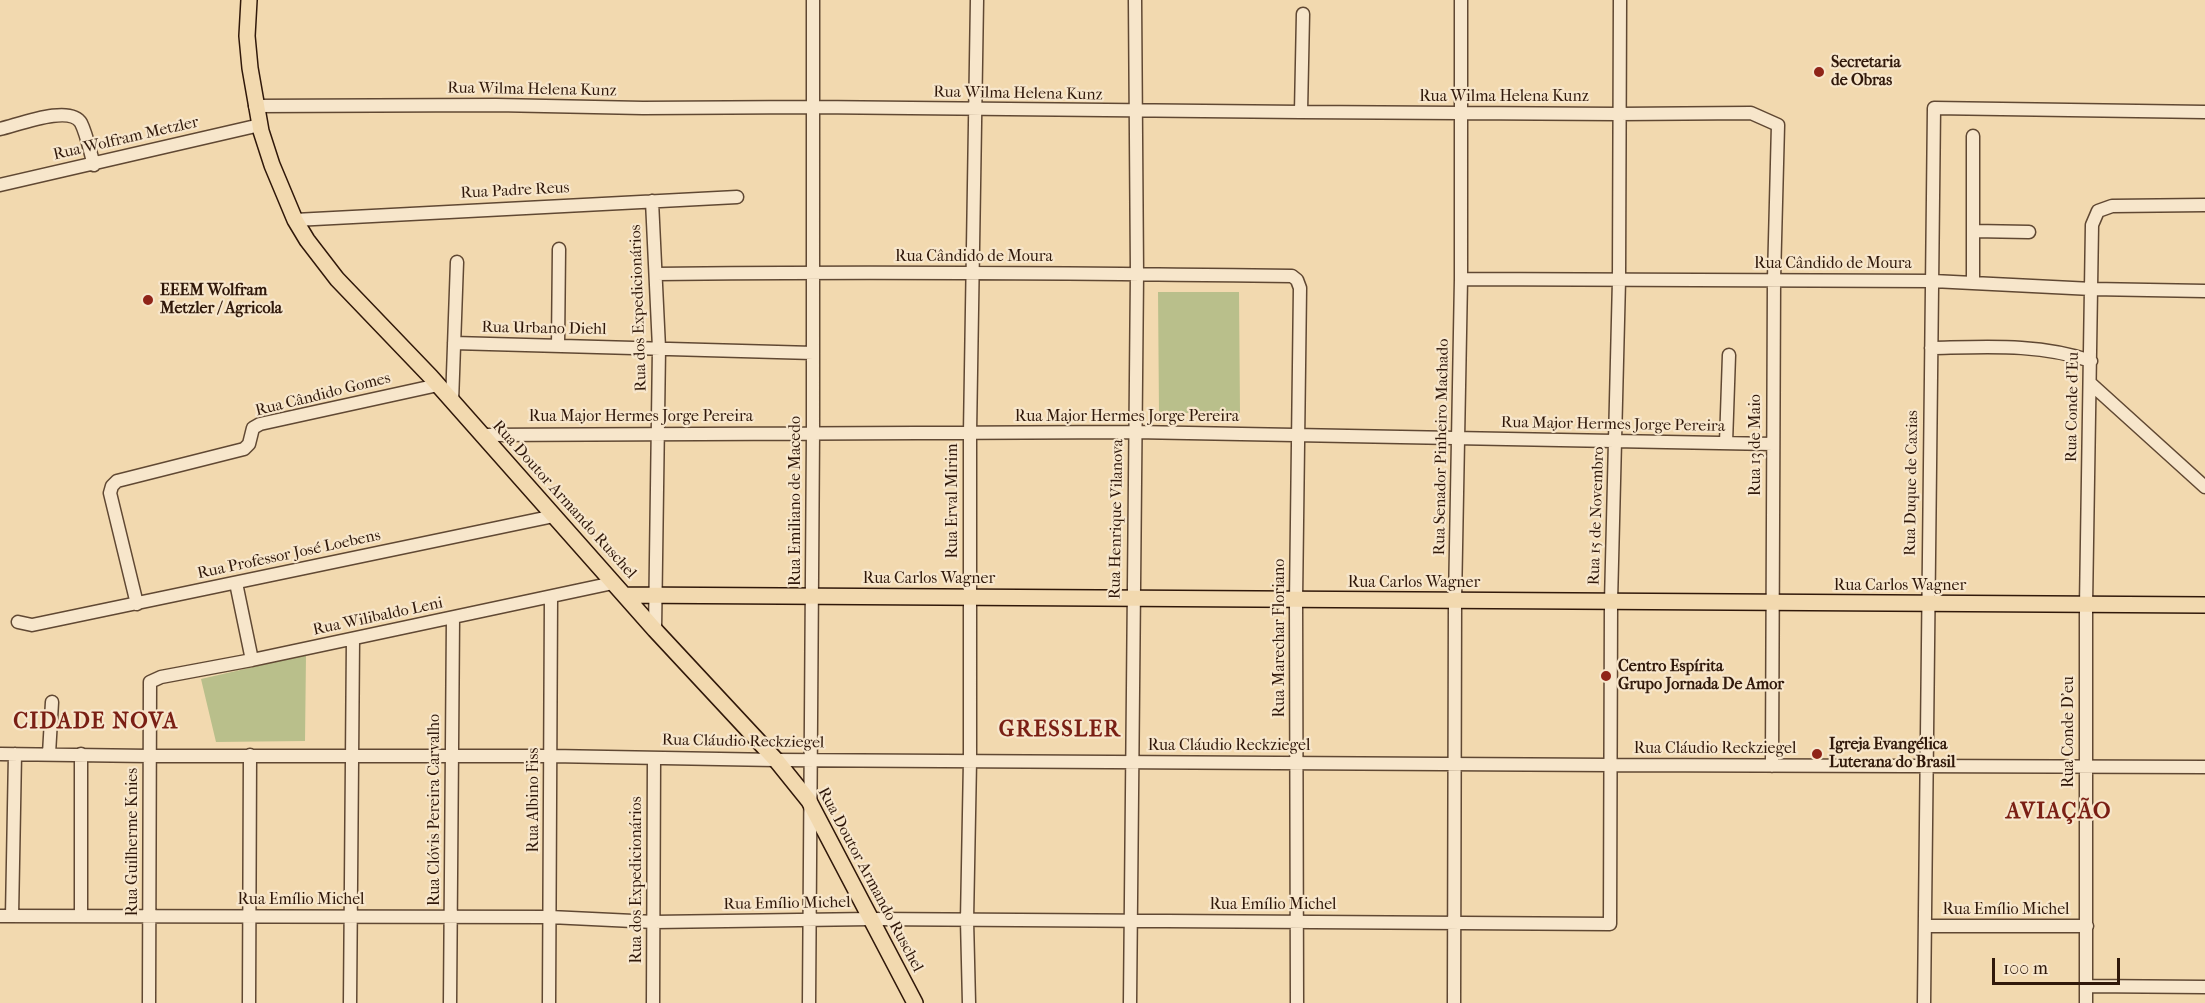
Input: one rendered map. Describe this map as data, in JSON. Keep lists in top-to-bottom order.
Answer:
{
  "streets": {
    "main road": ["Rua Doutor Armando Ruschel", "Rua Carlos Wagner"],
    "street": [
      "Rua Wilma Helena Kunz",
      "Rua Wolfram Metzler",
      "Rua Padre Reus",
      "Rua Cândido de Moura",
      "Rua dos Expedicionários",
      "Rua Urbano Diehl",
      "Rua Cândido Gomes",
      "Rua Conde d'Eu",
      "Rua Major Hermes Jorge Pereira",
      "Rua 13 de Maio",
      "Rua Senador Pinheiro Machado",
      "Rua Duque de Caxias",
      "Rua Emiliano de Macedo",
      "Rua Erval Mirim",
      "Rua 15 de Novembro",
      "Rua Henrique Vilanova",
      "Rua Professor José Loebens",
      "Rua Wilibaldo Leni",
      "Rua Marechar Floriano",
      "Rua Conde D'eu",
      "Rua Cláudio Reckziegel",
      "Rua Albino Fiss",
      "Rua Clóvis Pereira Carvalho",
      "Rua Guilherme Knies",
      "Rua Emílio Michel"
    ]
  },
  "crossings": [
    ["Rua Wilma Helena Kunz", "Rua 13 de Maio"],
    ["Rua Wilma Helena Kunz", "Rua Senador Pinheiro Machado"],
    ["Rua Wilma Helena Kunz", "Rua Doutor Armando Ruschel"],
    ["Rua Wilma Helena Kunz", "Rua Emiliano de Macedo"],
    ["Rua Wilma Helena Kunz", "Rua Erval Mirim"],
    ["Rua Wilma Helena Kunz", "Rua 15 de Novembro"],
    ["Rua Wilma Helena Kunz", "Rua Henrique Vilanova"],
    ["Rua Wolfram Metzler", "Rua Doutor Armando Ruschel"],
    ["Rua Padre Reus", "Rua dos Expedicionários"],
    ["Rua Padre Reus", "Rua Doutor Armando Ruschel"],
    ["Rua Cândido de Moura", "Rua dos Expedicionários"],
    ["Rua Cândido de Moura", "Rua Conde d'Eu"],
    ["Rua Cândido de Moura", "Rua 13 de Maio"],
    ["Rua Cândido de Moura", "Rua Senador Pinheiro Machado"],
    ["Rua Cândido de Moura", "Rua Duque de Caxias"],
    ["Rua Cândido de Moura", "Rua Emiliano de Macedo"],
    ["Rua Cândido de Moura", "Rua Erval Mirim"],
    ["Rua Cândido de Moura", "Rua 15 de Novembro"],
    ["Rua Cândido de Moura", "Rua Henrique Vilanova"],
    ["Rua Cândido de Moura", "Rua Marechar Floriano"],
    ["Rua dos Expedicionários", "Rua Urbano Diehl"],
    ["Rua dos Expedicionários", "Rua Major Hermes Jorge Pereira"],
    ["Rua dos Expedicionários", "Rua Doutor Armando Ruschel"],
    ["Rua dos Expedicionários", "Rua Carlos Wagner"],
    ["Rua dos Expedicionários", "Rua Cláudio Reckziegel"],
    ["Rua dos Expedicionários", "Rua Emílio Michel"],
    ["Rua Urbano Diehl", "Rua Emiliano de Macedo"],
    ["Rua Cândido Gomes", "Rua Doutor Armando Ruschel"],
    ["Rua Cândido Gomes", "Rua Professor José Loebens"],
    ["Rua Conde d'Eu", "Rua Carlos Wagner"],
    ["Rua Conde d'Eu", "Rua Conde D'eu"],
    ["Rua Major Hermes Jorge Pereira", "Rua 13 de Maio"],
    ["Rua Major Hermes Jorge Pereira", "Rua Senador Pinheiro Machado"],
    ["Rua Major Hermes Jorge Pereira", "Rua Doutor Armando Ruschel"],
    ["Rua Major Hermes Jorge Pereira", "Rua Emiliano de Macedo"],
    ["Rua Major Hermes Jorge Pereira", "Rua Erval Mirim"],
    ["Rua Major Hermes Jorge Pereira", "Rua 15 de Novembro"],
    ["Rua Major Hermes Jorge Pereira", "Rua Henrique Vilanova"],
    ["Rua Major Hermes Jorge Pereira", "Rua Marechar Floriano"],
    ["Rua 13 de Maio", "Rua Carlos Wagner"],
    ["Rua 13 de Maio", "Rua Cláudio Reckziegel"],
    ["Rua Senador Pinheiro Machado", "Rua Carlos Wagner"],
    ["Rua Senador Pinheiro Machado", "Rua Cláudio Reckziegel"],
    ["Rua Senador Pinheiro Machado", "Rua Emílio Michel"],
    ["Rua Duque de Caxias", "Rua Carlos Wagner"],
    ["Rua Duque de Caxias", "Rua Cláudio Reckziegel"],
    ["Rua Duque de Caxias", "Rua Emílio Michel"],
    ["Rua Doutor Armando Ruschel", "Rua Emiliano de Macedo"],
    ["Rua Doutor Armando Ruschel", "Rua Professor José Loebens"],
    ["Rua Doutor Armando Ruschel", "Rua Carlos Wagner"],
    ["Rua Doutor Armando Ruschel", "Rua Wilibaldo Leni"],
    ["Rua Doutor Armando Ruschel", "Rua Cláudio Reckziegel"],
    ["Rua Doutor Armando Ruschel", "Rua Emílio Michel"],
    ["Rua Emiliano de Macedo", "Rua Carlos Wagner"],
    ["Rua Emiliano de Macedo", "Rua Cláudio Reckziegel"],
    ["Rua Emiliano de Macedo", "Rua Emílio Michel"],
    ["Rua Erval Mirim", "Rua Carlos Wagner"],
    ["Rua Erval Mirim", "Rua Cláudio Reckziegel"],
    ["Rua Erval Mirim", "Rua Emílio Michel"],
    ["Rua 15 de Novembro", "Rua Carlos Wagner"],
    ["Rua 15 de Novembro", "Rua Cláudio Reckziegel"],
    ["Rua 15 de Novembro", "Rua Emílio Michel"],
    ["Rua Henrique Vilanova", "Rua Carlos Wagner"],
    ["Rua Henrique Vilanova", "Rua Cláudio Reckziegel"],
    ["Rua Henrique Vilanova", "Rua Emílio Michel"],
    ["Rua Carlos Wagner", "Rua Marechar Floriano"],
    ["Rua Carlos Wagner", "Rua Conde D'eu"],
    ["Rua Wilibaldo Leni", "Rua Albino Fiss"],
    ["Rua Wilibaldo Leni", "Rua Clóvis Pereira Carvalho"],
    ["Rua Wilibaldo Leni", "Rua Guilherme Knies"],
    ["Rua Marechar Floriano", "Rua Cláudio Reckziegel"],
    ["Rua Marechar Floriano", "Rua Emílio Michel"],
    ["Rua Conde D'eu", "Rua Cláudio Reckziegel"],
    ["Rua Conde D'eu", "Rua Emílio Michel"],
    ["Rua Cláudio Reckziegel", "Rua Albino Fiss"],
    ["Rua Cláudio Reckziegel", "Rua Clóvis Pereira Carvalho"],
    ["Rua Cláudio Reckziegel", "Rua Guilherme Knies"],
    ["Rua Albino Fiss", "Rua Emílio Michel"],
    ["Rua Clóvis Pereira Carvalho", "Rua Emílio Michel"],
    ["Rua Guilherme Knies", "Rua Emílio Michel"]
  ],
  "districts": ["CIDADE NOVA", "GRESSLER", "AVIAÇÃO"],
  "places": [
    "Secretaria de Obras",
    "EEEM Wolfram Metzler / Agricola",
    "Centro Espírita Grupo Jornada De Amor",
    "Igreja Evangélica Luterana do Brasil"
  ],
  "scale_bar": "100 m"
}
